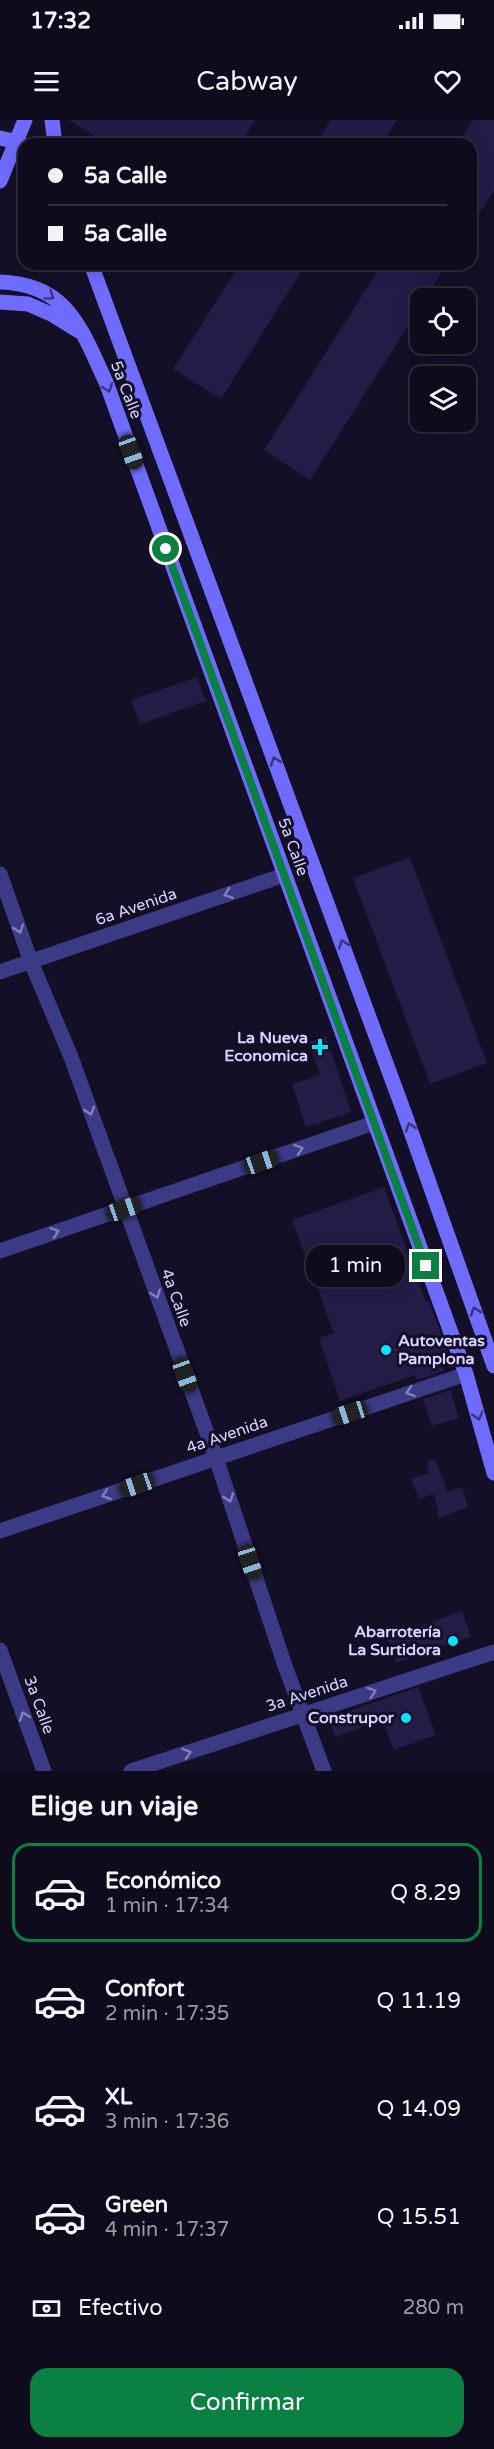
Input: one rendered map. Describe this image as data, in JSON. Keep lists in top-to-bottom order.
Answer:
{
  "streets": {
    "main road": ["5a Calle"],
    "street": [
      "6a Avenida",
      "4a Calle",
      "4a Avenida",
      "3a Avenida",
      "3a Calle"
    ]
  },
  "crossings": [
    ["5a Calle", "6a Avenida"],
    ["5a Calle", "4a Avenida"],
    ["6a Avenida", "4a Calle"],
    ["4a Calle", "4a Avenida"],
    ["4a Calle", "3a Avenida"]
  ],
  "one_way": [
    "6a Avenida",
    "4a Calle",
    "4a Avenida",
    "3a Avenida",
    "3a Calle"
  ],
  "places": {
    "health": ["La Nueva Economica"],
    "other": ["Autoventas Pamplona", "Abarrotería La Surtidora", "Construpor"]
  },
  "page": {
    "status": "17:32",
    "header": "Cabway",
    "banner": ["5a Calle", "5a Calle"],
    "bubble": "1 min",
    "heading": "Elige un viaje",
    "list": [
      {
        "name": "Económico",
        "note": "1 min · 17:34",
        "value": "Q 8.29"
      },
      {
        "name": "Confort",
        "note": "2 min · 17:35",
        "value": "Q 11.19"
      },
      {
        "name": "XL",
        "note": "3 min · 17:36",
        "value": "Q 14.09"
      },
      {
        "name": "Green",
        "note": "4 min · 17:37",
        "value": "Q 15.51"
      }
    ],
    "pay": ["Efectivo", "280 m"],
    "buttons": "Confirmar"
  }
}
